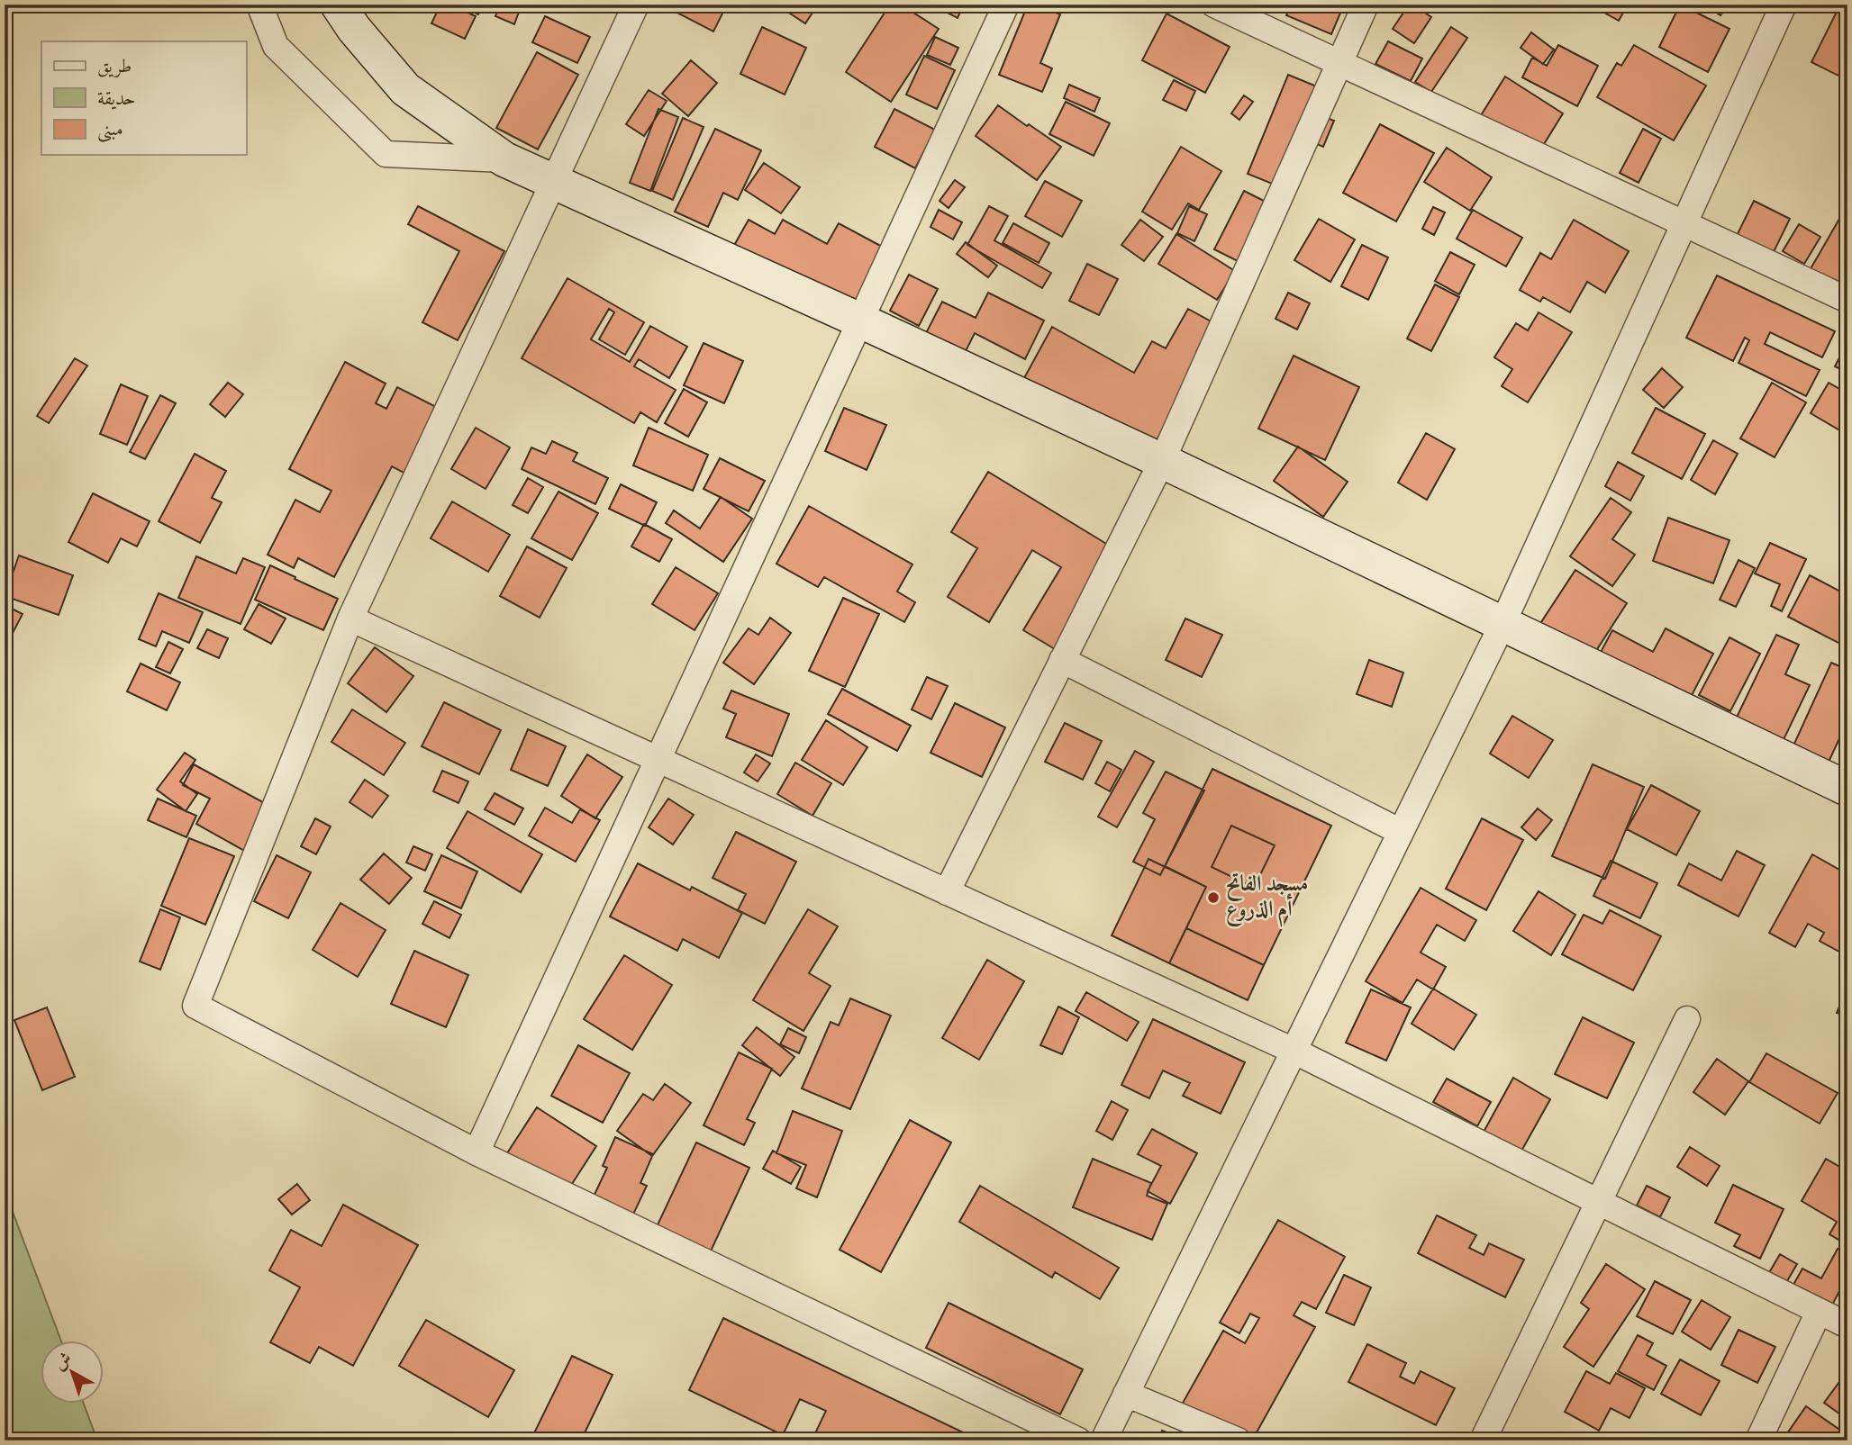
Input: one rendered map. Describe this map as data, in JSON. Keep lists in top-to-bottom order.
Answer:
{
  "places": ["مسجد الفاتح أم الذروع"],
  "legend": ["طريق", "حديقة", "مبنى"],
  "north": "top left"
}
